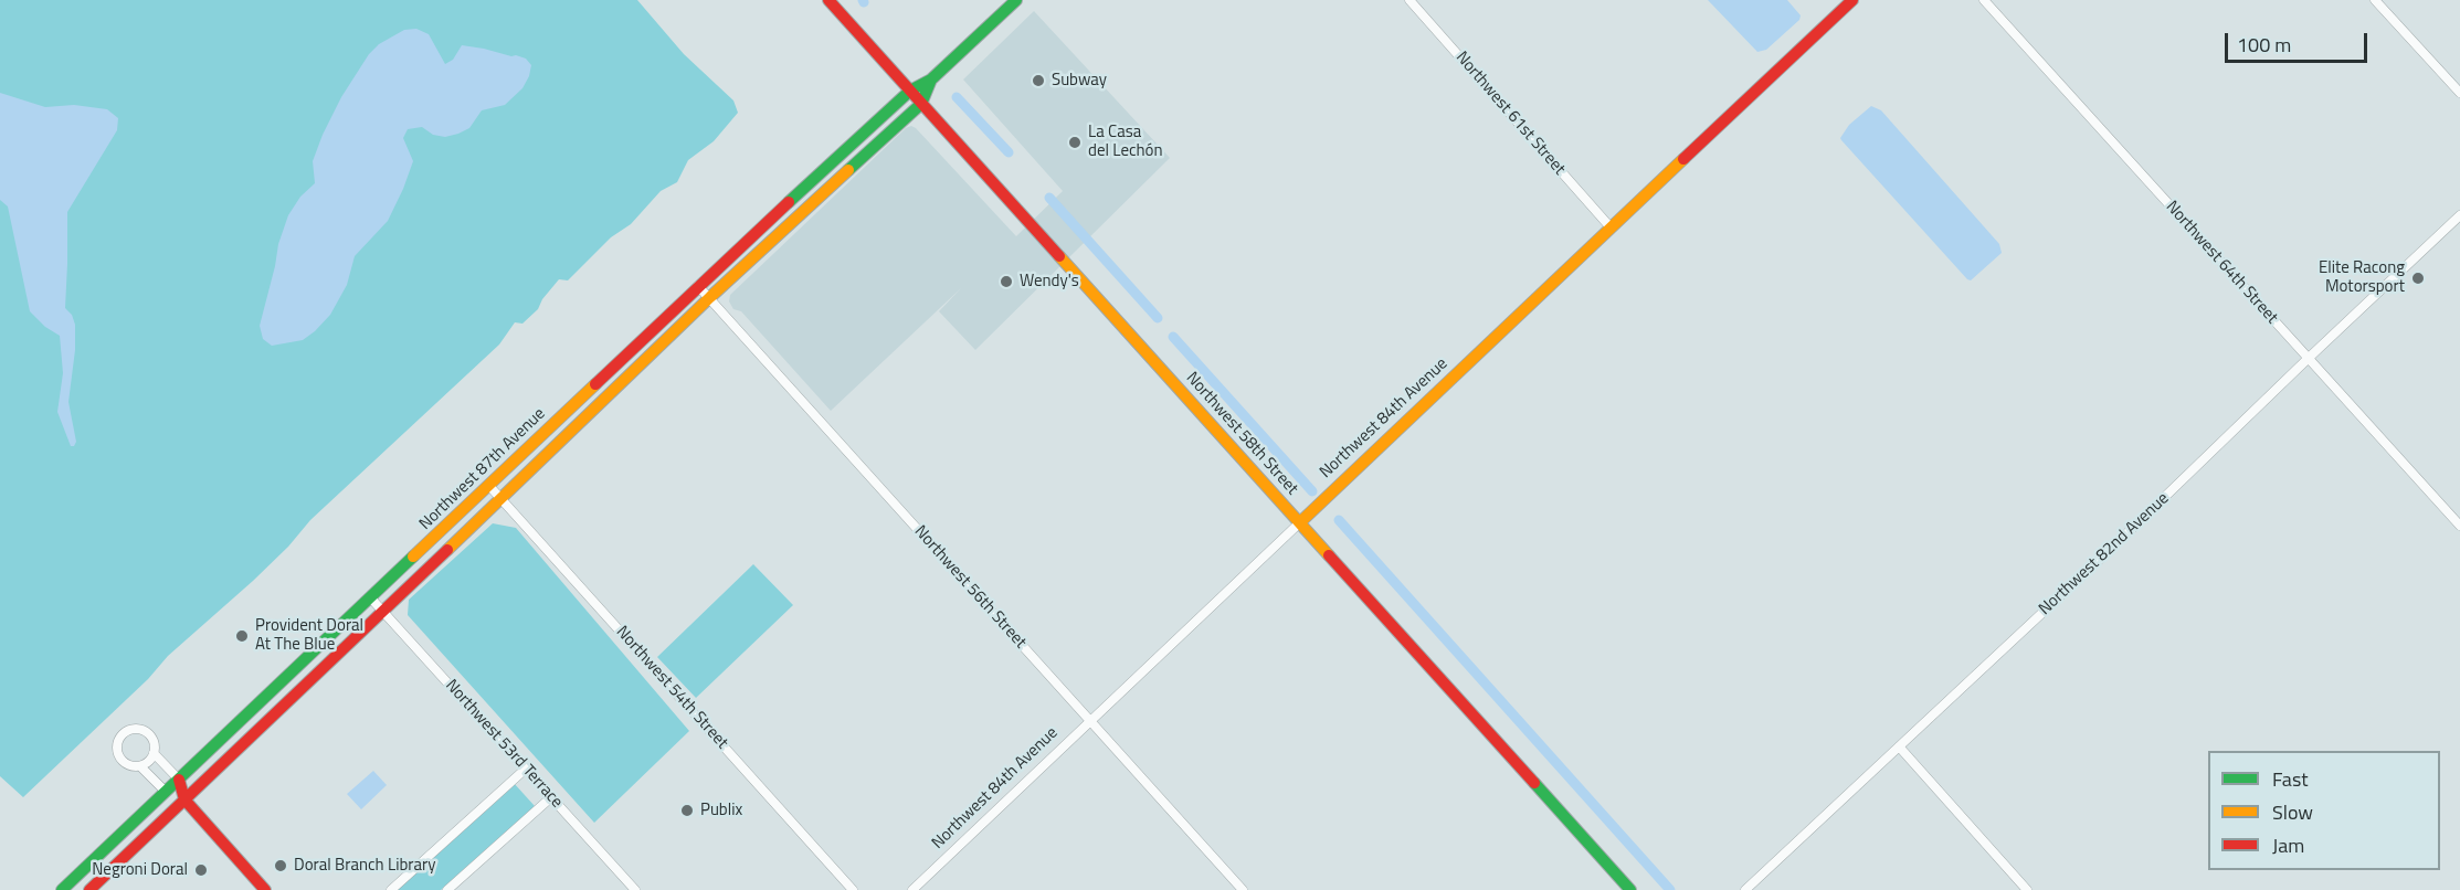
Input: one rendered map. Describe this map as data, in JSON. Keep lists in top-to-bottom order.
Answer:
{
  "streets": {
    "main road": ["Northwest 84th Avenue", "Northwest 58th Street", "Northwest 87th Avenue"],
    "street": [
      "Northwest 61st Street",
      "Northwest 64th Street",
      "Northwest 82nd Avenue",
      "Northwest 56th Street",
      "Northwest 54th Street",
      "Northwest 53rd Terrace"
    ]
  },
  "crossings": [
    ["Northwest 61st Street", "Northwest 84th Avenue"],
    ["Northwest 64th Street", "Northwest 82nd Avenue"],
    ["Northwest 84th Avenue", "Northwest 58th Street"],
    ["Northwest 84th Avenue", "Northwest 56th Street"],
    ["Northwest 58th Street", "Northwest 87th Avenue"],
    ["Northwest 87th Avenue", "Northwest 56th Street"],
    ["Northwest 87th Avenue", "Northwest 54th Street"],
    ["Northwest 87th Avenue", "Northwest 53rd Terrace"]
  ],
  "places": [
    "Subway",
    "La Casa del Lechón",
    "Elite Racong Motorsport",
    "Wendy's",
    "Provident Doral At The Blue",
    "Publix",
    "Doral Branch Library",
    "Negroni Doral"
  ],
  "legend": ["Fast", "Slow", "Jam"],
  "scale_bar": "100 m"
}
